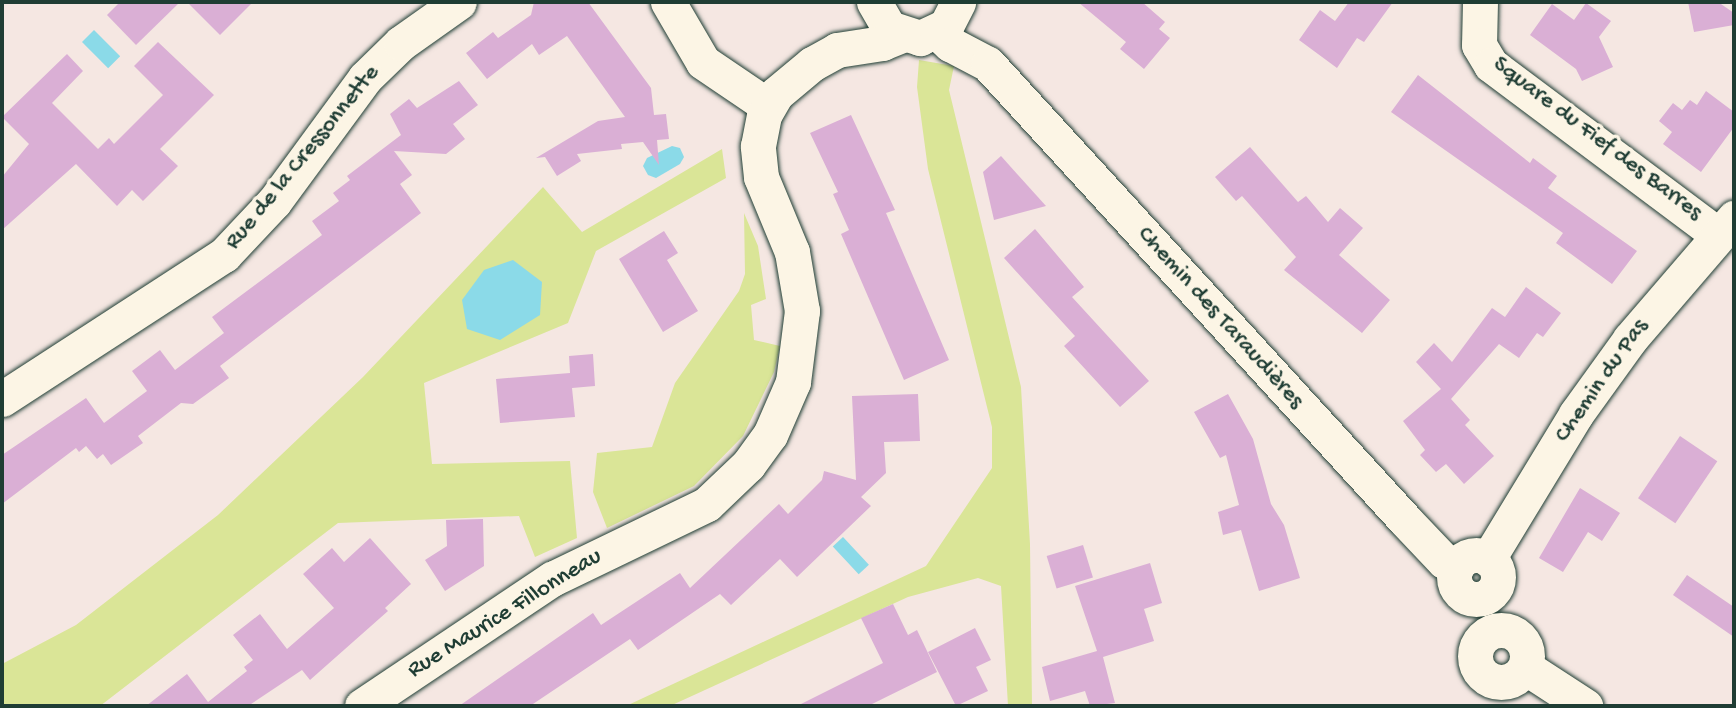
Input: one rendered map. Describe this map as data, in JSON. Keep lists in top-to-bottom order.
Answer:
{
  "streets": {
    "street": [
      "Square du Fief des Barres",
      "Rue de la Cressonnette",
      "Chemin des Taraudières",
      "Chemin du Pas",
      "Rue Maurice Fillonneau"
    ]
  },
  "crossings": [
    ["Square du Fief des Barres", "Chemin du Pas"],
    ["Chemin des Taraudières", "Chemin du Pas"],
    ["Chemin des Taraudières", "Rue Maurice Fillonneau"]
  ]
}
